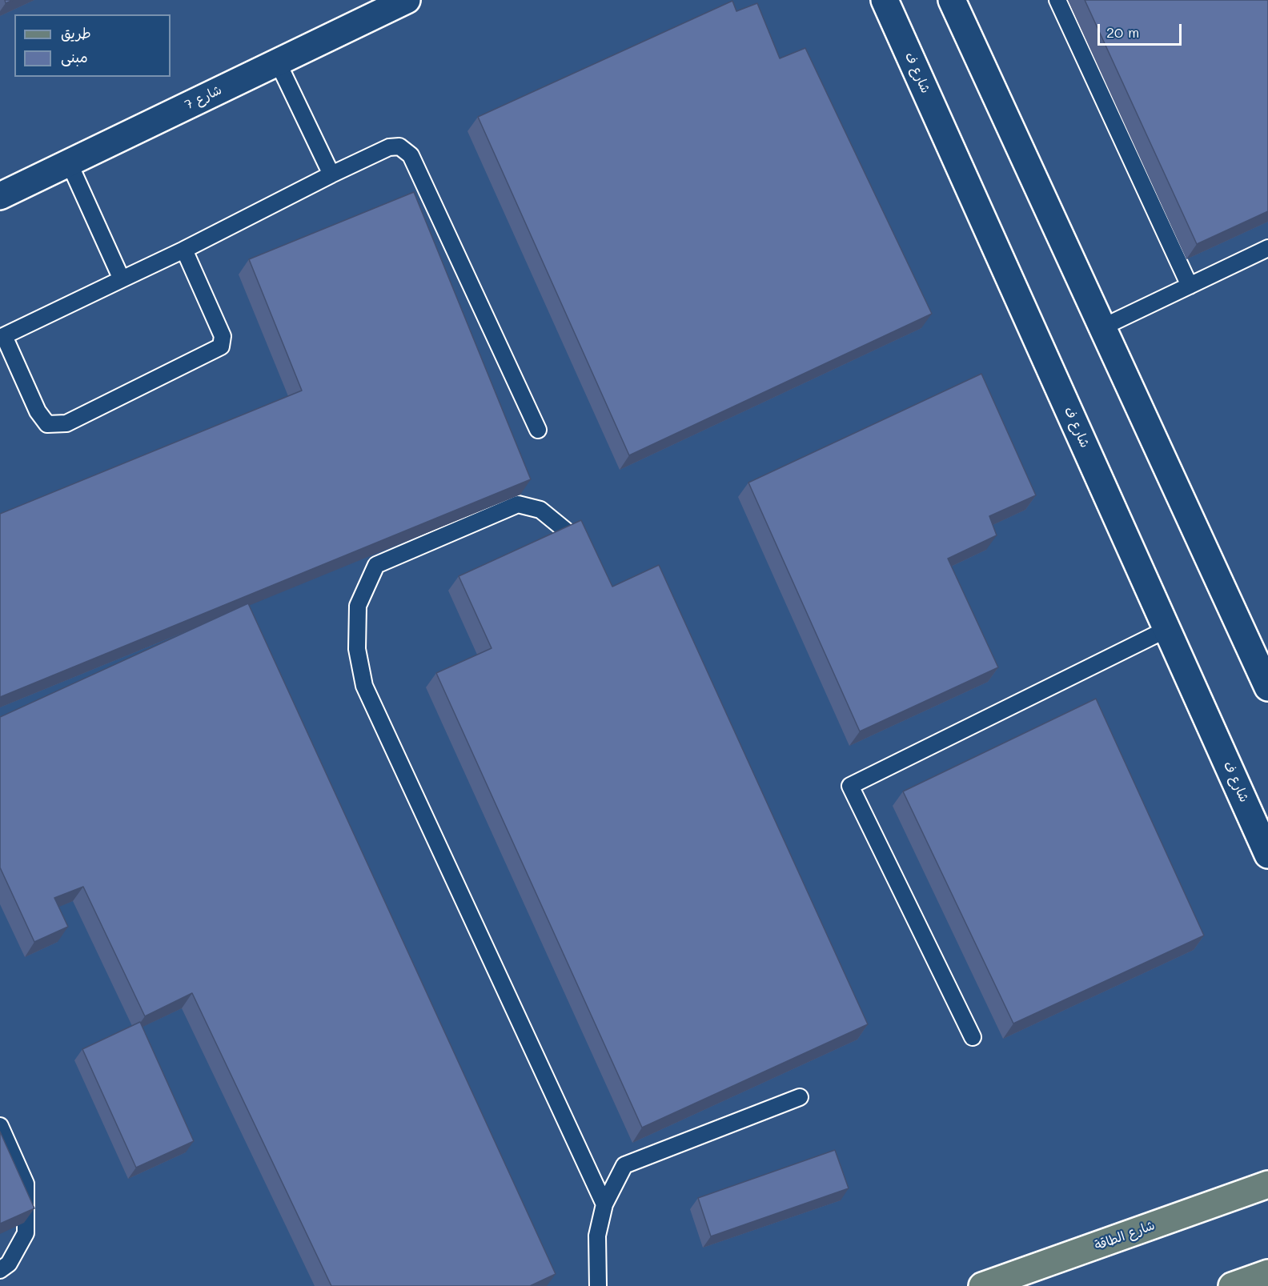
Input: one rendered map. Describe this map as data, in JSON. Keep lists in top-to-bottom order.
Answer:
{
  "streets": {
    "main road": ["شارع الطاقة"],
    "street": ["شارع ف", "شارع 7"]
  },
  "legend": ["طريق", "مبنى"],
  "scale_bar": "20 m"
}
